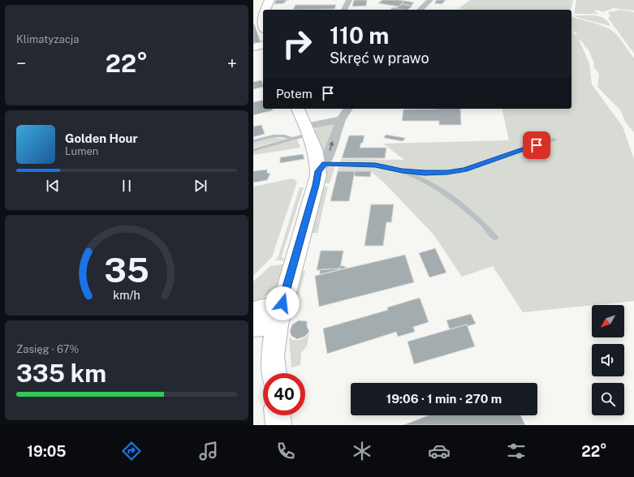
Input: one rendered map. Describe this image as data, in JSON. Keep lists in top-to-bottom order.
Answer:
{
  "north": "bottom left",
  "page": {
    "tile": [
      "Klimatyzacja",
      ["Zasięg · 67%", "335 km"]
    ],
    "turn": ["110 m", "Skręć w prawo"],
    "heat": ["−", "22°", "+"],
    "then": "Potem",
    "song": ["Golden Hour", "Lumen"],
    "limit": "40",
    "trip": "19:06 · 1 min · 270 m",
    "tabs": ["19:05", "22°"],
    "gauge": ["35", "km/h"]
  }
}
